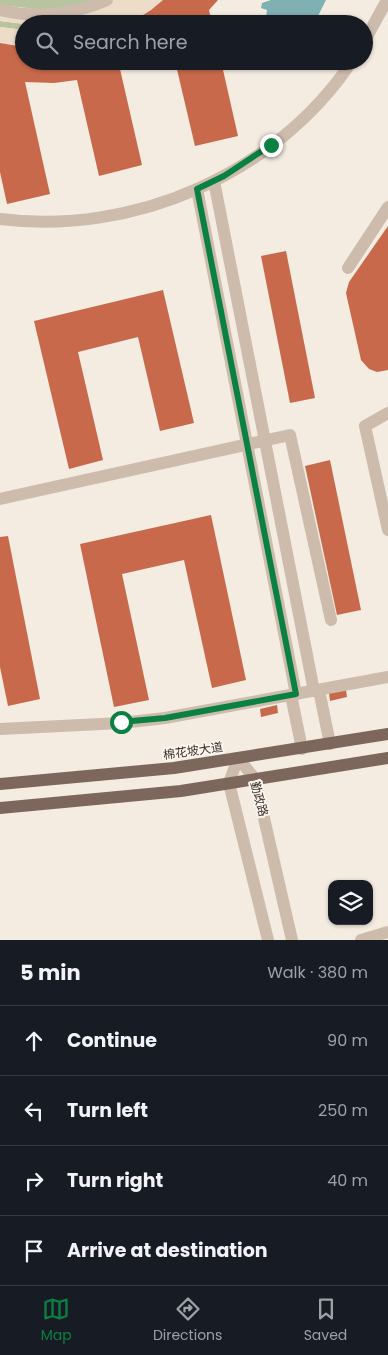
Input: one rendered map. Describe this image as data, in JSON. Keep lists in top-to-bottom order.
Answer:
{
  "streets": {
    "main road": ["棉花坡大道"],
    "street": ["勤政路"]
  },
  "crossings": [
    ["棉花坡大道", "勤政路"]
  ],
  "page": {
    "search": "Search here",
    "heading": ["5 min", "Walk · 380 m"],
    "list": [
      ["Continue", "90 m"],
      ["Turn left", "250 m"],
      ["Turn right", "40 m"],
      "Arrive at destination"
    ],
    "nav": ["Map", "Directions", "Saved"]
  }
}
